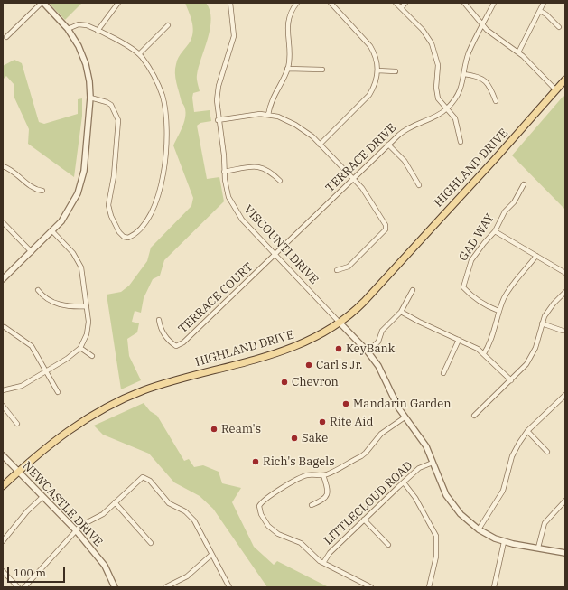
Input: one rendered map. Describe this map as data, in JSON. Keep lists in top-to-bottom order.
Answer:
{
  "streets": {
    "main road": ["HIGHLAND DRIVE"],
    "street": [
      "TERRACE DRIVE",
      "GAD WAY",
      "VISCOUNTI DRIVE",
      "TERRACE COURT",
      "LITTLECLOUD ROAD",
      "NEWCASTLE DRIVE"
    ]
  },
  "crossings": [
    ["TERRACE DRIVE", "VISCOUNTI DRIVE"],
    ["TERRACE DRIVE", "TERRACE COURT"],
    ["HIGHLAND DRIVE", "VISCOUNTI DRIVE"],
    ["HIGHLAND DRIVE", "NEWCASTLE DRIVE"],
    ["VISCOUNTI DRIVE", "TERRACE COURT"]
  ],
  "places": [
    "KeyBank",
    "Carl's Jr.",
    "Chevron",
    "Mandarin Garden",
    "Rite Aid",
    "Ream's",
    "Sake",
    "Rich's Bagels"
  ],
  "scale_bar": "100 m"
}
